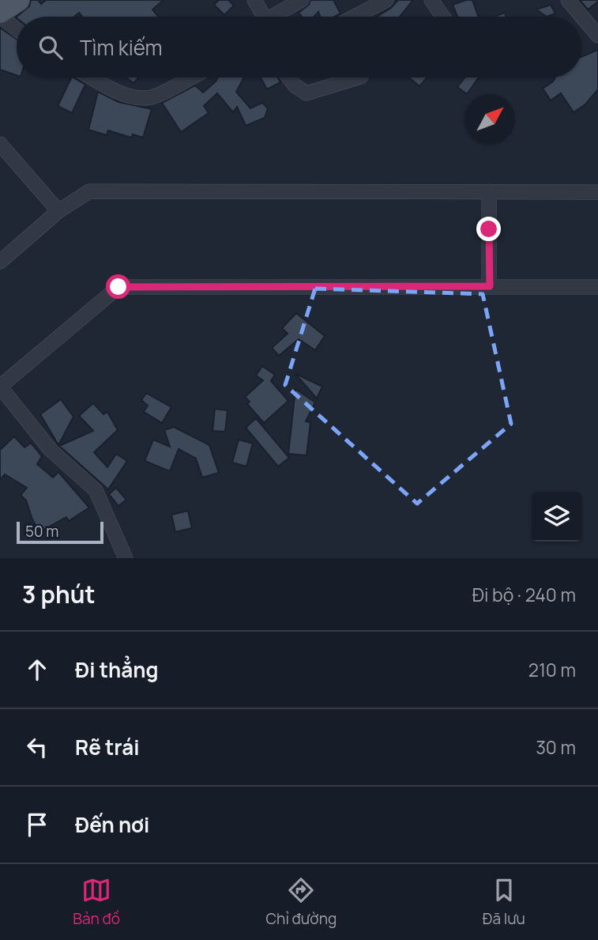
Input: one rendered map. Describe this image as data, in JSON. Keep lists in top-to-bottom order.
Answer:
{
  "scale_bar": "50 m",
  "north": "top right",
  "page": {
    "search": "Tìm kiếm",
    "scale": "50 m",
    "heading": ["3 phút", "Đi bộ · 240 m"],
    "list": [
      ["Đi thẳng", "210 m"],
      ["Rẽ trái", "30 m"],
      "Đến nơi"
    ],
    "nav": ["Bản đồ", "Chỉ đường", "Đã lưu"]
  }
}
